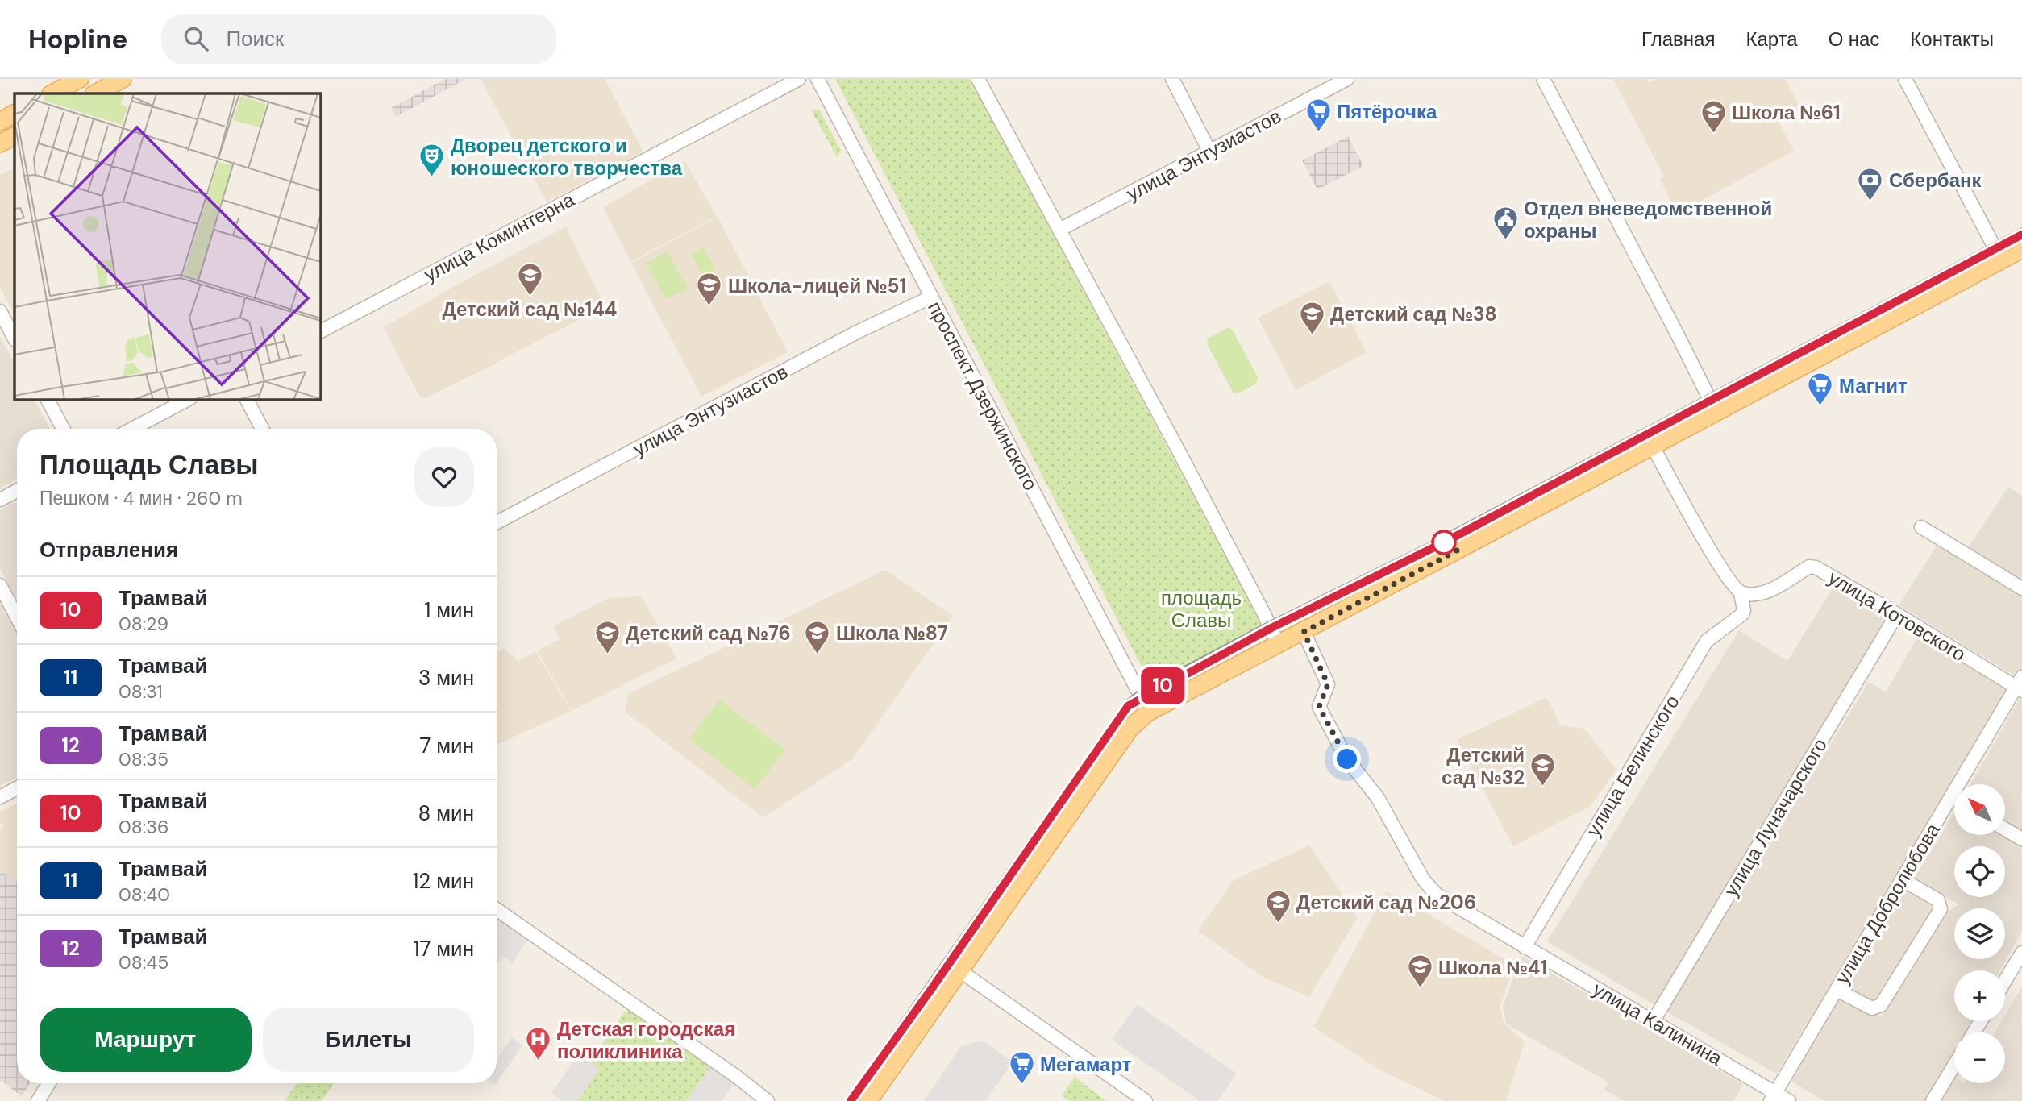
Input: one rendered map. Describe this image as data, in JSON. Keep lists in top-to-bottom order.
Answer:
{
  "streets": {
    "street": [
      "улица Энтузиастов",
      "улица Коминтерна",
      "проспект Дзержинского",
      "улица Котовского",
      "улица Белинского",
      "улица Луначарского",
      "улица Добролюбова",
      "улица Калинина"
    ]
  },
  "crossings": [
    ["улица Энтузиастов", "проспект Дзержинского"],
    ["улица Котовского", "улица Белинского"],
    ["улица Котовского", "улица Луначарского"],
    ["улица Котовского", "улица Добролюбова"],
    ["улица Белинского", "улица Калинина"],
    ["улица Луначарского", "улица Калинина"],
    ["улица Добролюбова", "улица Калинина"]
  ],
  "parks": ["площадь Славы"],
  "places": {
    "supermarket": ["Пятёрочка", "Магнит", "Мегамарт"],
    "school or university": [
      "Школа №61",
      "Детский сад №144",
      "Школа-лицей №51",
      "Детский сад №38",
      "Детский сад №76",
      "Школа №87",
      "Детский сад №32",
      "Детский сад №206",
      "Школа №41"
    ],
    "theatre": ["Дворец детского и юношеского творчества"],
    "bank": ["Сбербанк"],
    "public building": ["Отдел вневедомственной охраны"],
    "hospital": ["Детская городская поликлиника"]
  },
  "lines": ["tram line 10"],
  "north": "top left",
  "page": {
    "header": "Hopline",
    "search": "Поиск",
    "nav": [
      "Главная",
      "Карта",
      "О нас",
      "Контакты"
    ],
    "on_map": "10",
    "heading": [
      ["Площадь Славы", "Пешком · 4 мин · 260 m"],
      "Отправления"
    ],
    "list": [
      {
        "mark": "10",
        "name": "Трамвай",
        "note": "08:29",
        "value": "1 мин"
      },
      {
        "mark": "11",
        "name": "Трамвай",
        "note": "08:31",
        "value": "3 мин"
      },
      {
        "mark": "12",
        "name": "Трамвай",
        "note": "08:35",
        "value": "7 мин"
      },
      {
        "mark": "10",
        "name": "Трамвай",
        "note": "08:36",
        "value": "8 мин"
      },
      {
        "mark": "11",
        "name": "Трамвай",
        "note": "08:40",
        "value": "12 мин"
      },
      {
        "mark": "12",
        "name": "Трамвай",
        "note": "08:45",
        "value": "17 мин"
      }
    ],
    "map_buttons": ["+", "−"],
    "buttons": ["Маршрут", "Билеты"]
  }
}
